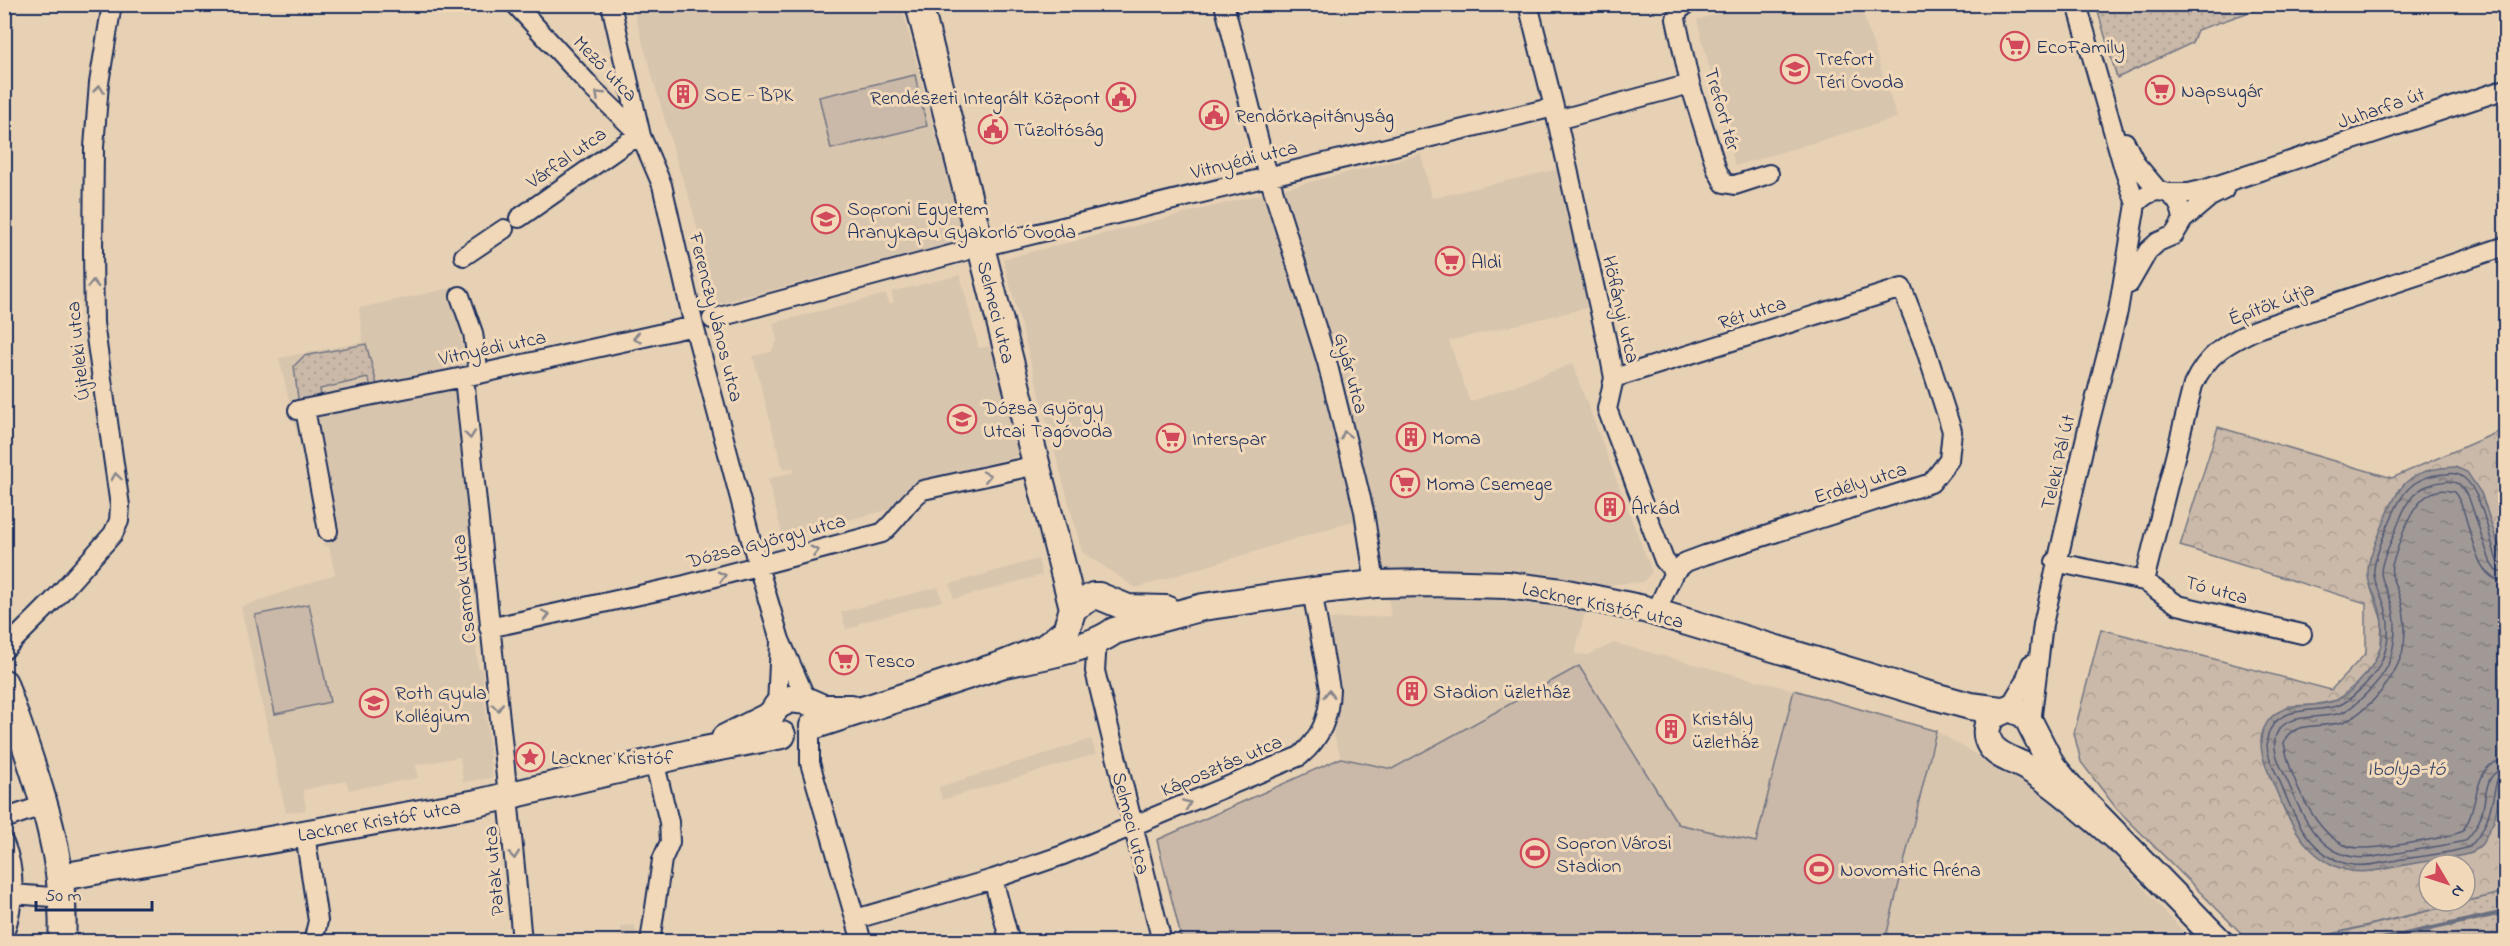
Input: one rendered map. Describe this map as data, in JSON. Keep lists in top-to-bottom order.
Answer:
{
  "streets": {
    "street": [
      "Mező utca",
      "Juharfa út",
      "Trefort tér",
      "Várfal utca",
      "Vitnyédi utca",
      "Építők útja",
      "Höflányi utca",
      "Selmeci utca",
      "Rét utca",
      "Ferenczy János utca",
      "Újteleki utca",
      "Gyár utca",
      "Teleki Pál út",
      "Erdély utca",
      "Dózsa György utca",
      "Csarnok utca",
      "Tó utca",
      "Lackner Kristóf utca",
      "Káposztás utca",
      "Patak utca"
    ]
  },
  "crossings": [
    ["Mező utca", "Várfal utca"],
    ["Mező utca", "Ferenczy János utca"],
    ["Juharfa út", "Teleki Pál út"],
    ["Trefort tér", "Vitnyédi utca"],
    ["Várfal utca", "Ferenczy János utca"],
    ["Vitnyédi utca", "Höflányi utca"],
    ["Vitnyédi utca", "Selmeci utca"],
    ["Vitnyédi utca", "Ferenczy János utca"],
    ["Vitnyédi utca", "Gyár utca"],
    ["Vitnyédi utca", "Csarnok utca"],
    ["Építők útja", "Tó utca"],
    ["Höflányi utca", "Rét utca"],
    ["Höflányi utca", "Erdély utca"],
    ["Selmeci utca", "Dózsa György utca"],
    ["Selmeci utca", "Lackner Kristóf utca"],
    ["Selmeci utca", "Káposztás utca"],
    ["Rét utca", "Erdély utca"],
    ["Ferenczy János utca", "Dózsa György utca"],
    ["Ferenczy János utca", "Lackner Kristóf utca"],
    ["Ferenczy János utca", "Káposztás utca"],
    ["Gyár utca", "Lackner Kristóf utca"],
    ["Teleki Pál út", "Tó utca"],
    ["Dózsa György utca", "Csarnok utca"],
    ["Csarnok utca", "Lackner Kristóf utca"],
    ["Csarnok utca", "Patak utca"],
    ["Lackner Kristóf utca", "Káposztás utca"],
    ["Lackner Kristóf utca", "Patak utca"]
  ],
  "one_way": [
    "Mező utca",
    "Újteleki utca",
    "Gyár utca",
    "Dózsa György utca",
    "Csarnok utca",
    "Káposztás utca"
  ],
  "water": ["Ibolya-tó"],
  "places": {
    "supermarket": [
      "EcoFamily",
      "Napsugár",
      "Aldi",
      "Interspar",
      "Moma Csemege",
      "Tesco"
    ],
    "school or university": [
      "Trefort Téri Óvoda",
      "Soproni Egyetem Aranykapu Gyakorló Óvoda",
      "Dózsa György Utcai Tagóvoda",
      "Roth Gyula Kollégium"
    ],
    "building": [
      "SOE - BPK",
      "Moma",
      "Árkád",
      "Stadion üzletház",
      "Kristály üzletház"
    ],
    "public building": ["Rendészeti Integrált Központ", "Rendőrkapitányság", "Tűzoltóság"],
    "place": ["Lackner Kristóf"],
    "sports": ["Sopron Városi Stadion", "Novomatic Aréna"]
  },
  "scale_bar": "50 m",
  "north": "bottom right"
}
